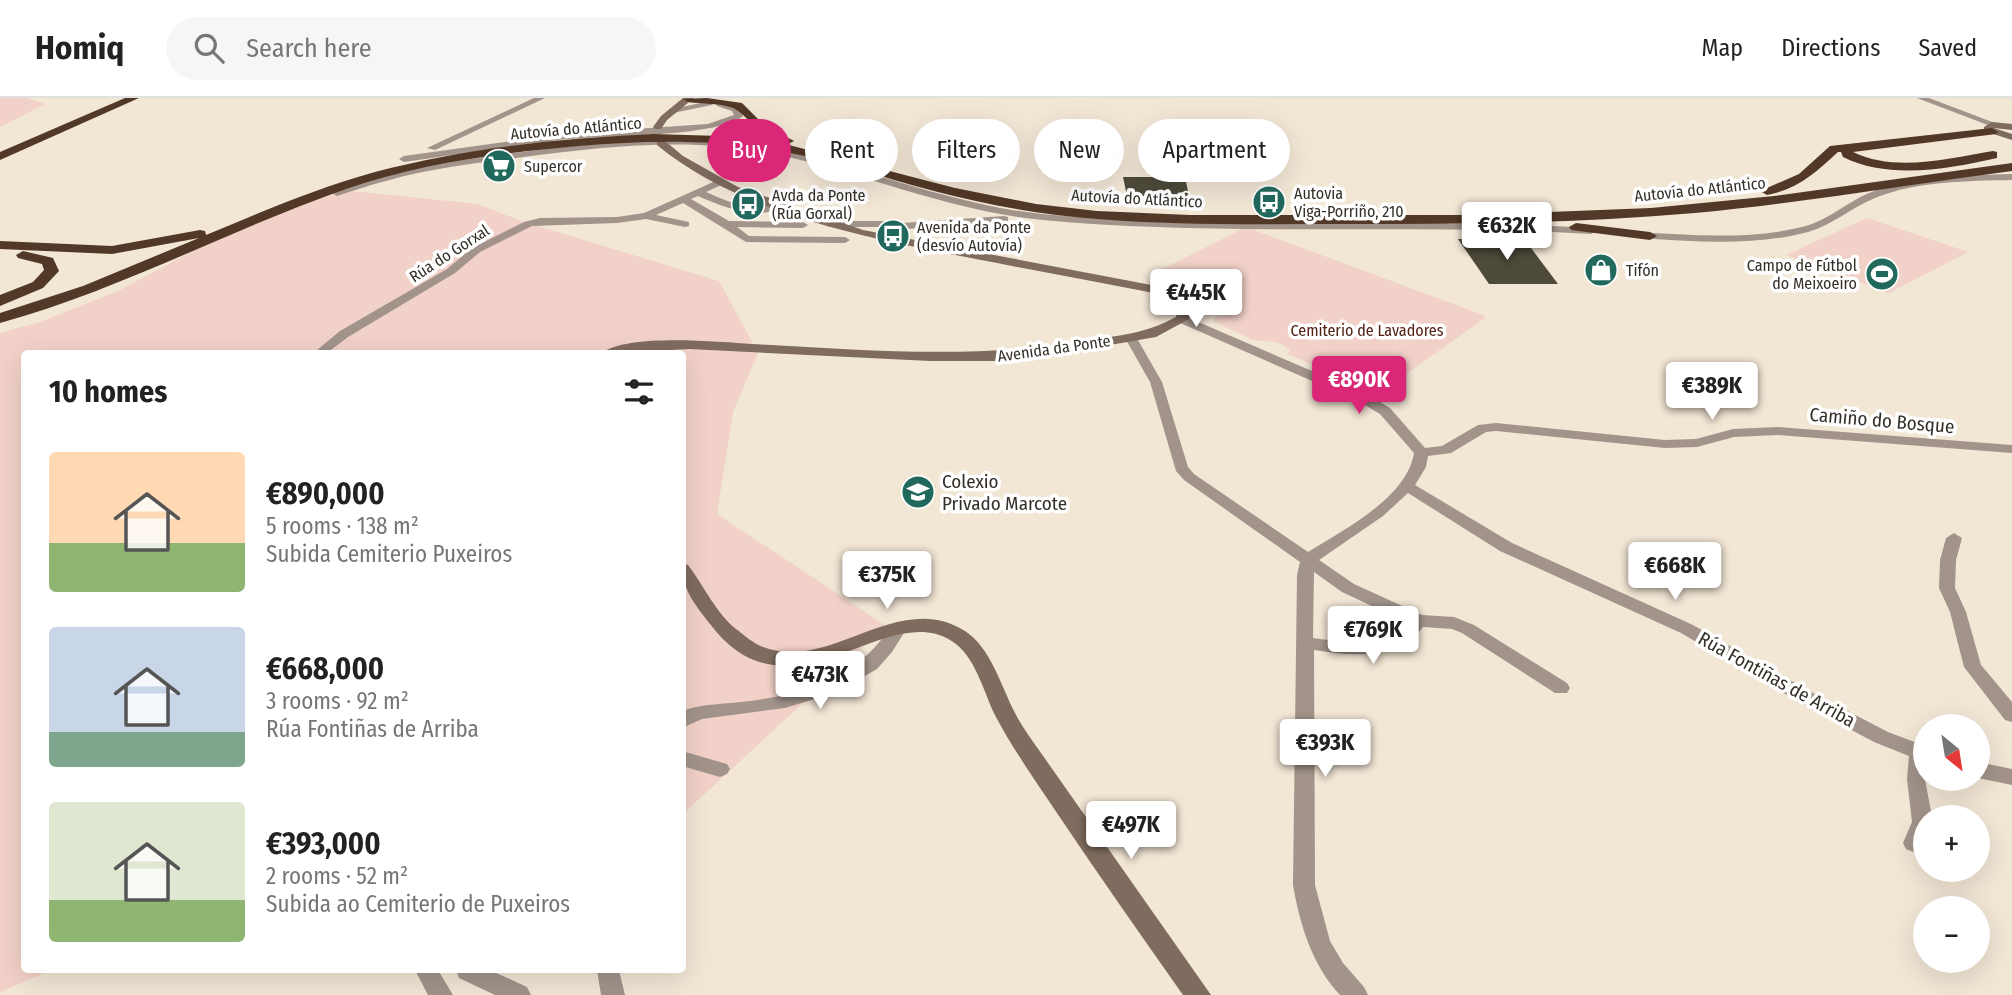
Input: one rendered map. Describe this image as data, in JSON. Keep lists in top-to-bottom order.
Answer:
{
  "streets": {
    "highway": ["Autovía do Atlántico"],
    "street": [
      "Rúa do Gorxal",
      "Avenida da Ponte",
      "Camiño do Bosque",
      "Rúa Fontiñas de Arriba"
    ]
  },
  "parks": ["Cemiterio de Lavadores"],
  "places": {
    "supermarket": ["Supercor"],
    "bus stop": ["Autovia Viga-Porriño, 210", "Avda da Ponte (Rúa Gorxal)", "Avenida da Ponte (desvío Autovía)"],
    "shop": ["Tifón"],
    "sports": ["Campo de Fútbol do Meixoeiro"],
    "school or university": ["Colexio Privado Marcote"]
  },
  "north": "bottom right",
  "page": {
    "header": "Homiq",
    "search": "Search here",
    "nav": ["Map", "Directions", "Saved"],
    "chip": [
      "Buy",
      "Rent",
      "Filters",
      "New",
      "Apartment"
    ],
    "price": [
      "€632K",
      "€445K",
      "€890K",
      "€389K",
      "€668K",
      "€375K",
      "€769K",
      "€473K",
      "€393K",
      "€497K"
    ],
    "heading": "10 homes",
    "list": [
      {
        "name": "€890,000",
        "note": "5 rooms · 138 m² · Subida Cemiterio Puxeiros"
      },
      {
        "name": "€668,000",
        "note": "3 rooms · 92 m² · Rúa Fontiñas de Arriba"
      },
      {
        "name": "€393,000",
        "note": "2 rooms · 52 m² · Subida ao Cemiterio de Puxeiros"
      }
    ],
    "map_buttons": ["+", "−"]
  }
}
